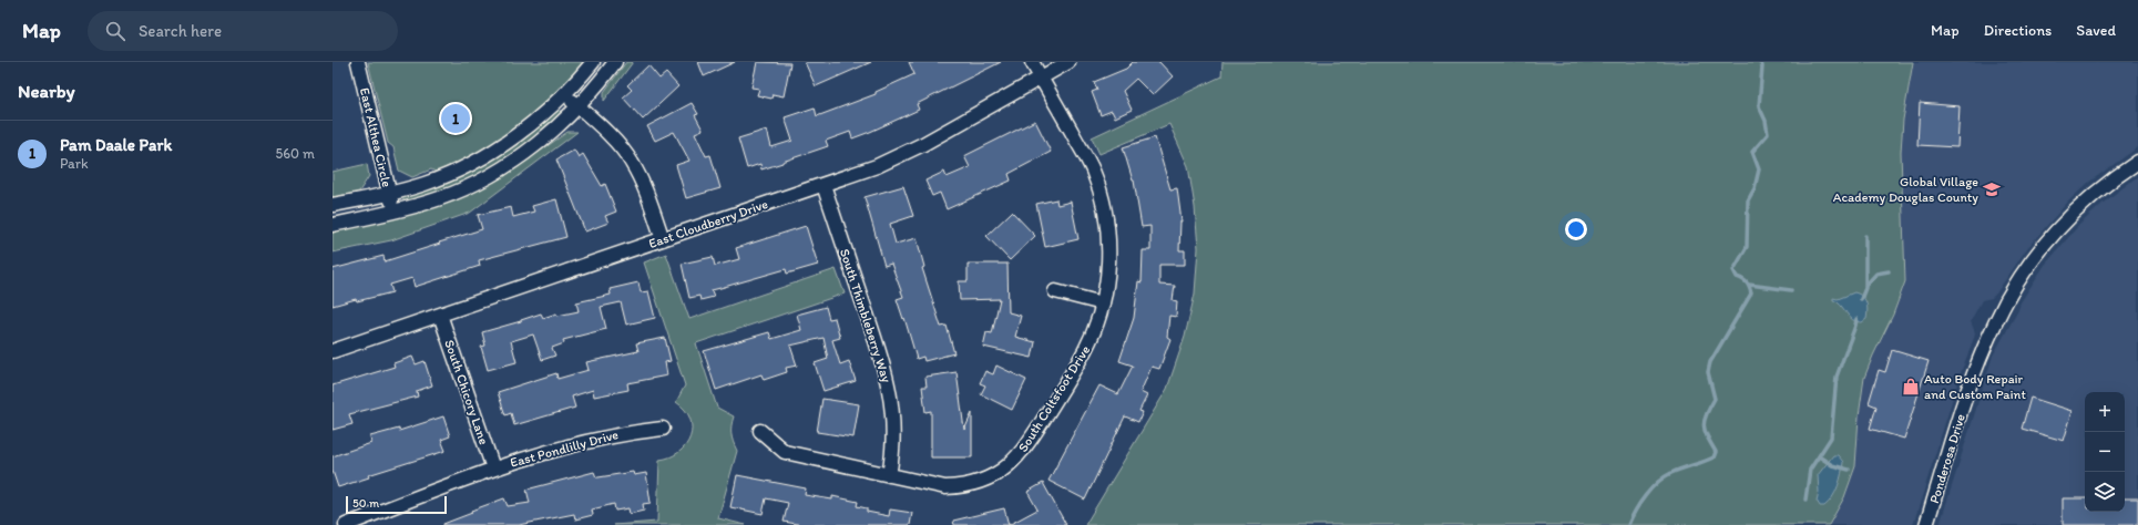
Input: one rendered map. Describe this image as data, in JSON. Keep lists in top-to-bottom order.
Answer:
{
  "streets": {
    "street": [
      "East Althea Circle",
      "East Cloudberry Drive",
      "South Thimbleberry Way",
      "South Chicory Lane",
      "South Coltsfoot Drive",
      "East Pondlilly Drive",
      "Ponderosa Drive"
    ]
  },
  "crossings": [
    ["East Cloudberry Drive", "South Thimbleberry Way"],
    ["East Cloudberry Drive", "South Chicory Lane"],
    ["East Cloudberry Drive", "South Coltsfoot Drive"],
    ["South Thimbleberry Way", "South Coltsfoot Drive"],
    ["South Chicory Lane", "East Pondlilly Drive"]
  ],
  "places": {
    "school or university": ["Global Village Academy Douglas County"],
    "shop": ["Auto Body Repair and Custom Paint"]
  },
  "scale_bar": "50 m",
  "page": {
    "header": "Map",
    "search": "Search here",
    "nav": ["Map", "Directions", "Saved"],
    "heading": "Nearby",
    "pins": "1",
    "list": [
      {
        "mark": "1",
        "name": "Pam Daale Park",
        "note": "Park",
        "value": "560 m"
      }
    ],
    "map_buttons": ["+", "−"],
    "scale": "50 m"
  }
}
